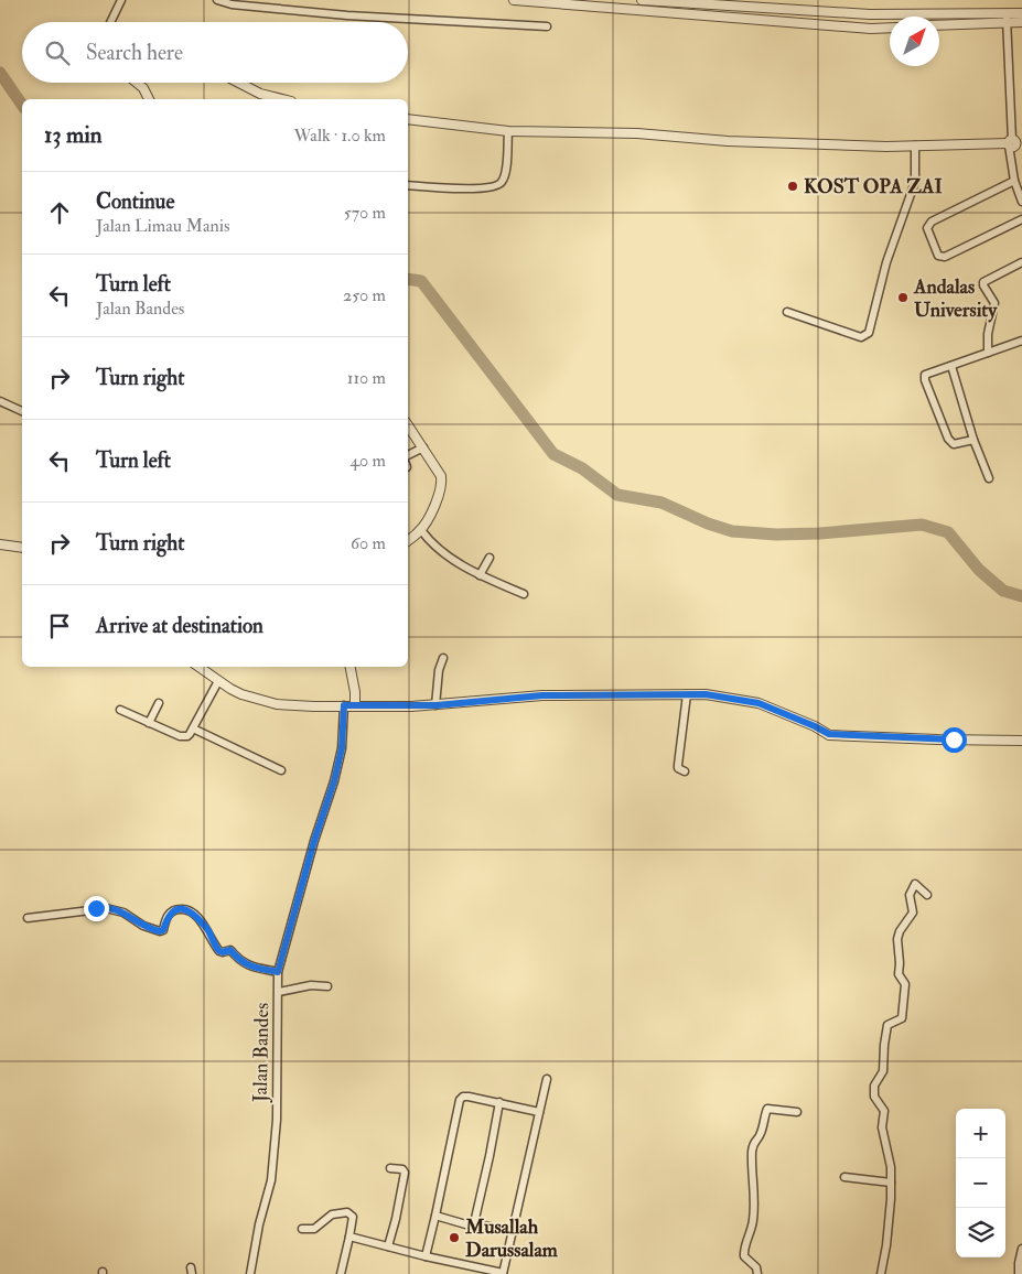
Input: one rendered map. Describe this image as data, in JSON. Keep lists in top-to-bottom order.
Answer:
{
  "streets": {
    "street": ["Jalan Bandes"]
  },
  "places": ["KOST OPA ZAI", "Andalas University", "Musallah Darussalam"],
  "north": "top right",
  "page": {
    "search": "Search here",
    "heading": ["13 min", "Walk · 1.0 km"],
    "list": [
      ["Continue", "Jalan Limau Manis", "570 m"],
      ["Turn left", "Jalan Bandes", "250 m"],
      ["Turn right", "110 m"],
      ["Turn left", "40 m"],
      ["Turn right", "60 m"],
      "Arrive at destination"
    ],
    "map_buttons": ["+", "−"]
  }
}
